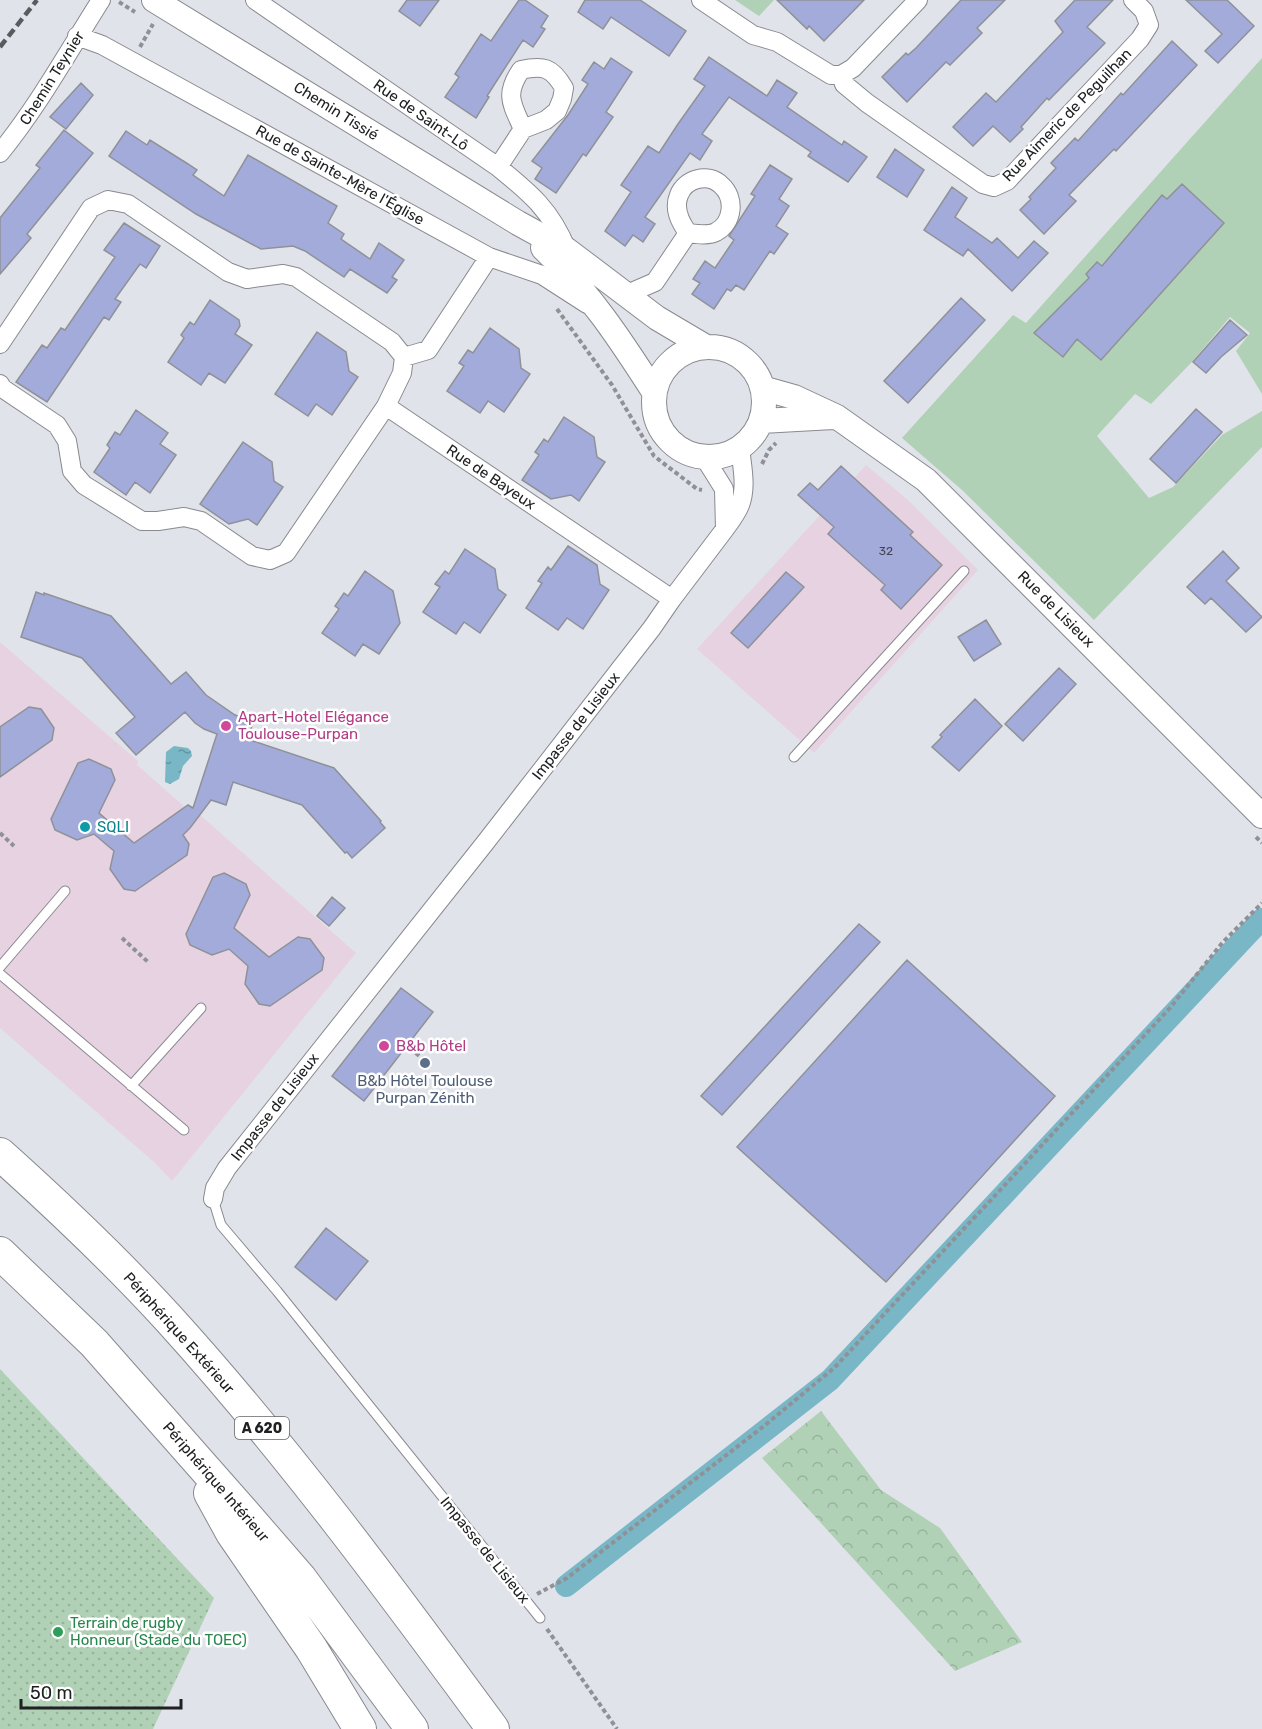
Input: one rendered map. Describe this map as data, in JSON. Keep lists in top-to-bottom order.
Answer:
{
  "streets": {
    "highway": ["Périphérique Extérieur", "A 620", "Périphérique Intérieur"],
    "street": [
      "Chemin Teynier",
      "Chemin Tissié",
      "Rue de Saint-Lô",
      "Rue Aimeric de Peguilhan",
      "Rue de Sainte-Mère l'Église",
      "Rue de Bayeux",
      "Rue de Lisieux",
      "Impasse de Lisieux"
    ]
  },
  "crossings": [
    ["Chemin Teynier", "Rue de Sainte-Mère l'Église"],
    ["Chemin Tissié", "Rue de Saint-Lô"],
    ["Chemin Tissié", "Rue de Sainte-Mère l'Église"],
    ["Chemin Tissié", "Rue de Lisieux"],
    ["Rue de Bayeux", "Impasse de Lisieux"]
  ],
  "places": [
    "Apart-Hotel Elégance Toulouse-Purpan",
    "SQLI",
    "B&b Hôtel",
    "B&b Hôtel Toulouse Purpan Zénith",
    "Terrain de rugby Honneur (Stade du TOEC)"
  ],
  "house_numbers": ["32"],
  "scale_bar": "50 m"
}
